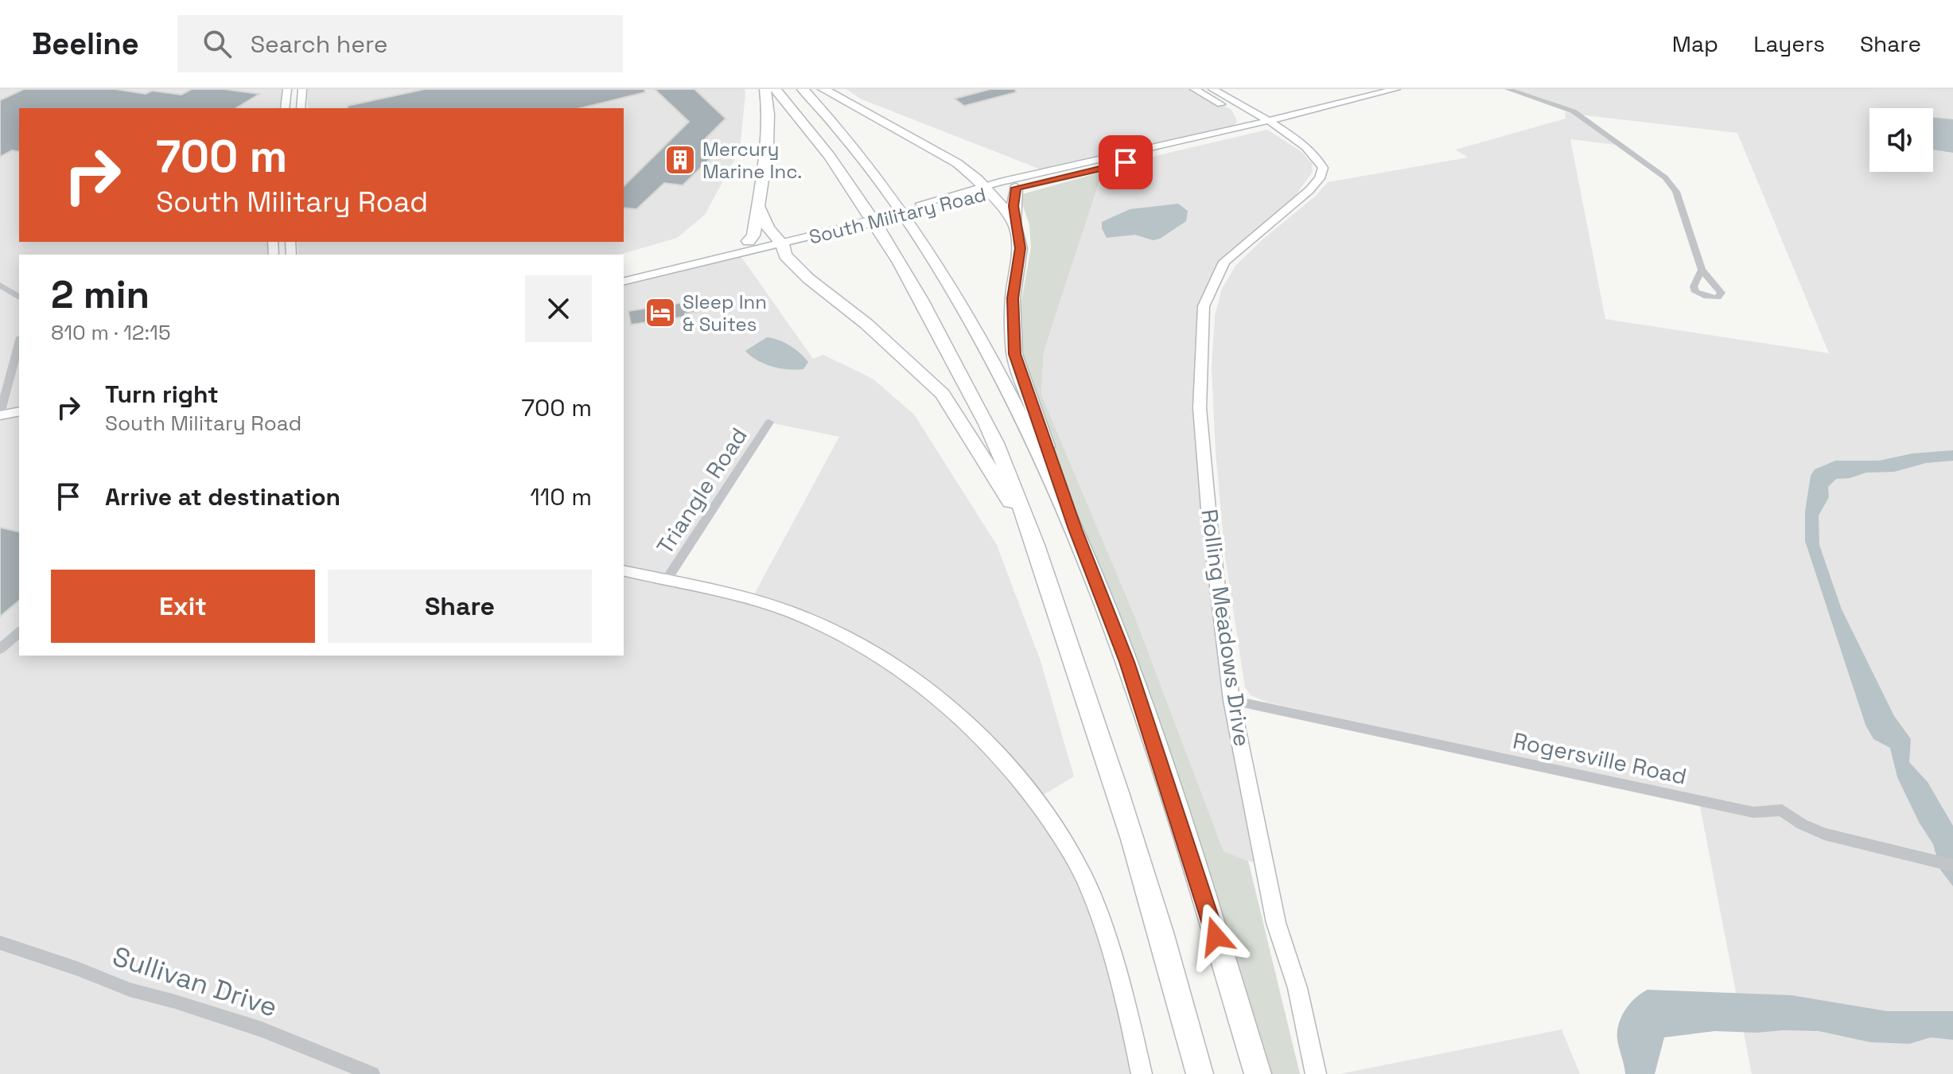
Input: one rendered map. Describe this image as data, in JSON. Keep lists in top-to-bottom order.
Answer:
{
  "streets": {
    "main road": ["South Military Road", "Rolling Meadows Drive"],
    "street": ["Triangle Road", "Rogersville Road", "Sullivan Drive"]
  },
  "crossings": [
    ["South Military Road", "Rolling Meadows Drive"],
    ["Rolling Meadows Drive", "Rogersville Road"]
  ],
  "places": {
    "building": ["Mercury Marine Inc."],
    "hotel": ["Sleep Inn & Suites"]
  },
  "page": {
    "header": "Beeline",
    "search": "Search here",
    "nav": ["Map", "Layers", "Share"],
    "turn": ["700 m", "South Military Road"],
    "heading": ["2 min", "810 m · 12:15"],
    "list": [
      {
        "name": "Turn right",
        "note": "South Military Road",
        "value": "700 m"
      },
      {
        "name": "Arrive at destination",
        "value": "110 m"
      }
    ],
    "buttons": ["Exit", "Share"]
  }
}
